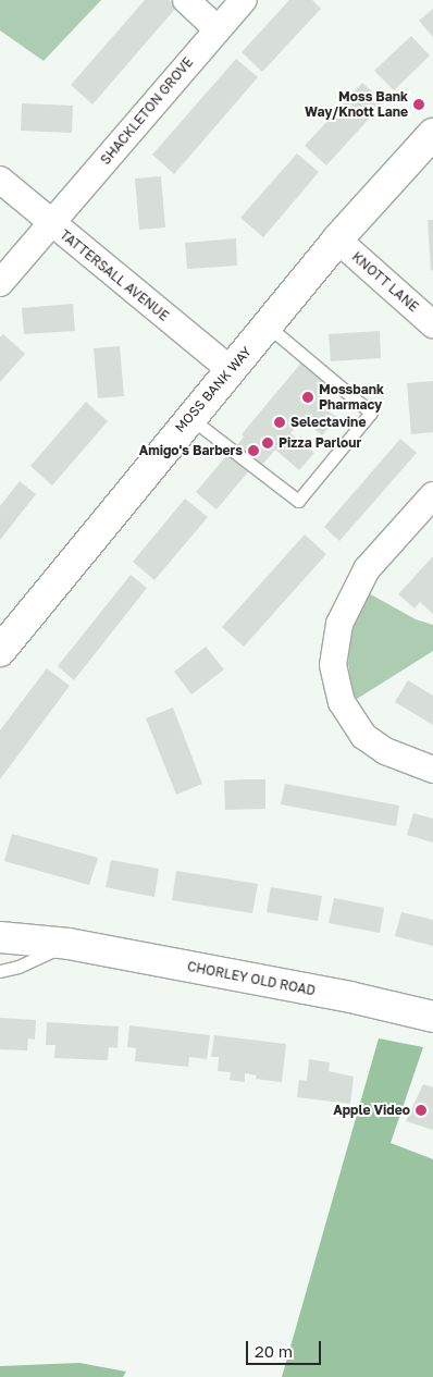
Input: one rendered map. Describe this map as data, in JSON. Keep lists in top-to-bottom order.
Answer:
{
  "streets": {
    "main road": ["MOSS BANK WAY", "CHORLEY OLD ROAD"],
    "street": ["SHACKLETON GROVE", "TATTERSALL AVENUE", "KNOTT LANE"]
  },
  "crossings": [
    ["SHACKLETON GROVE", "TATTERSALL AVENUE"],
    ["TATTERSALL AVENUE", "MOSS BANK WAY"],
    ["KNOTT LANE", "MOSS BANK WAY"]
  ],
  "places": [
    "Moss Bank Way/Knott Lane",
    "Mossbank Pharmacy",
    "Selectavine",
    "Pizza Parlour",
    "Amigo's Barbers",
    "Apple Video"
  ],
  "scale_bar": "20 m"
}
